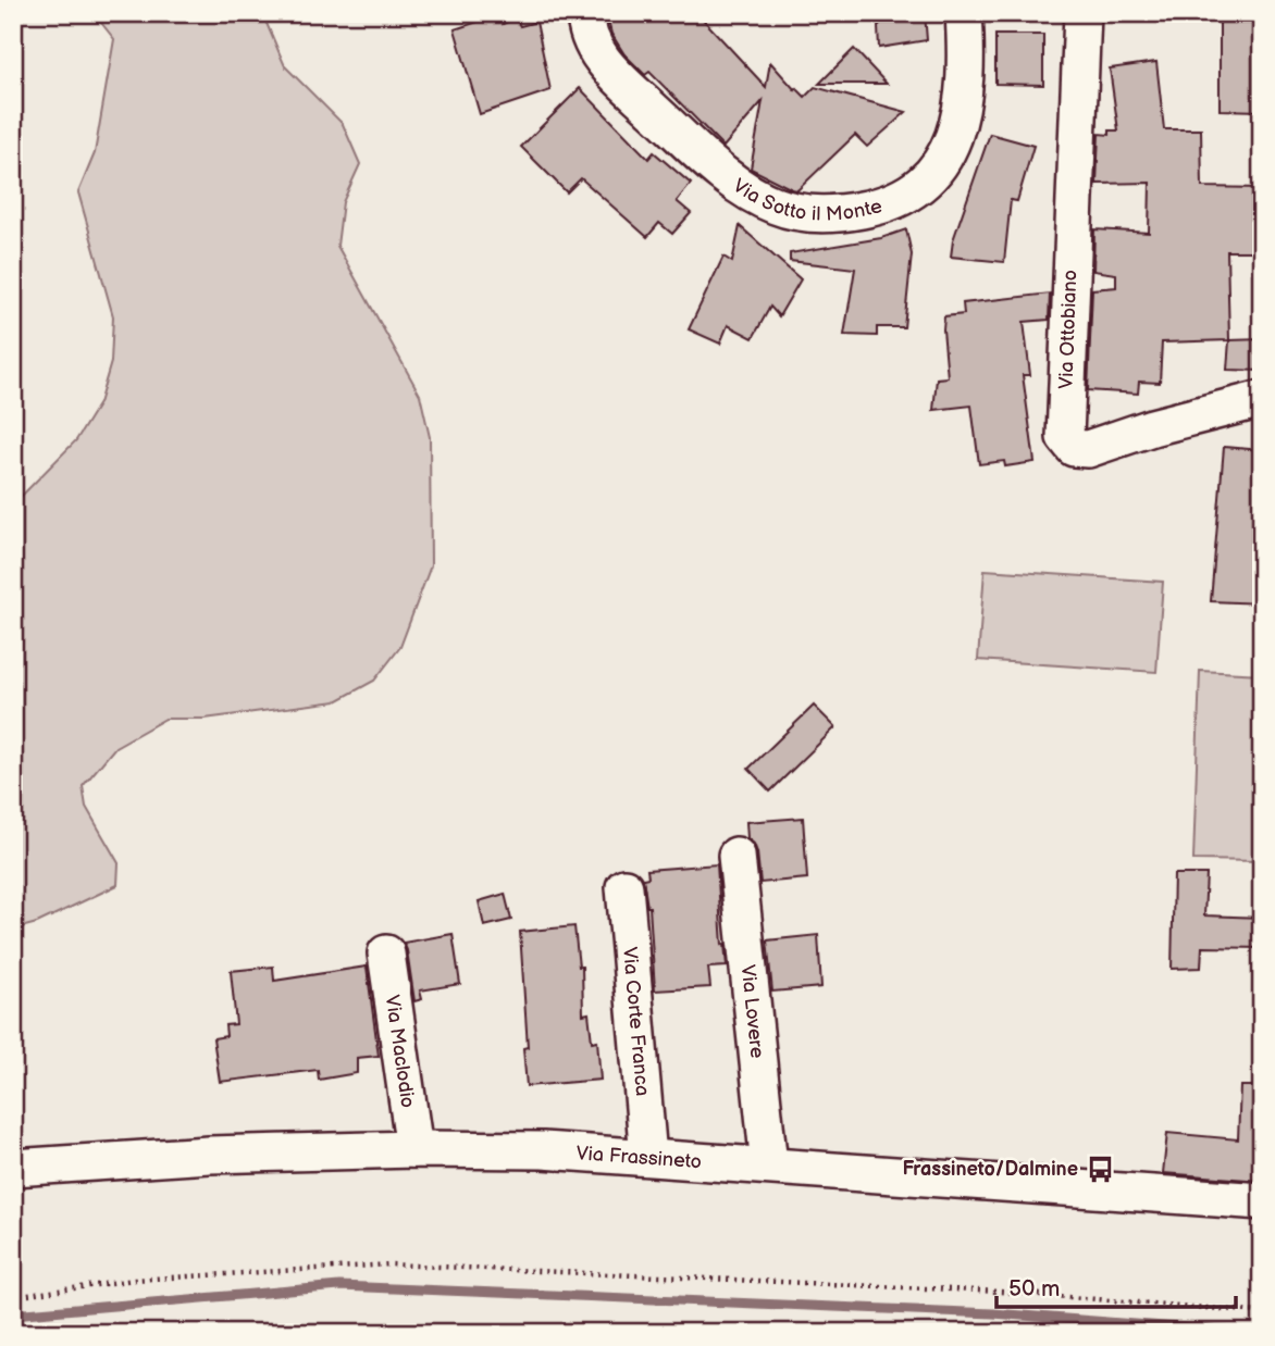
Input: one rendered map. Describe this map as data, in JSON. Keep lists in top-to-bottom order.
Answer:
{
  "streets": {
    "street": [
      "Via Sotto il Monte",
      "Via Ottobiano",
      "Via Lovere",
      "Via Corte Franca",
      "Via Maclodio",
      "Via Frassineto"
    ]
  },
  "crossings": [
    ["Via Lovere", "Via Frassineto"],
    ["Via Corte Franca", "Via Frassineto"],
    ["Via Maclodio", "Via Frassineto"]
  ],
  "places": {
    "bus stop": ["Frassineto/Dalmine"]
  },
  "scale_bar": "50 m"
}
